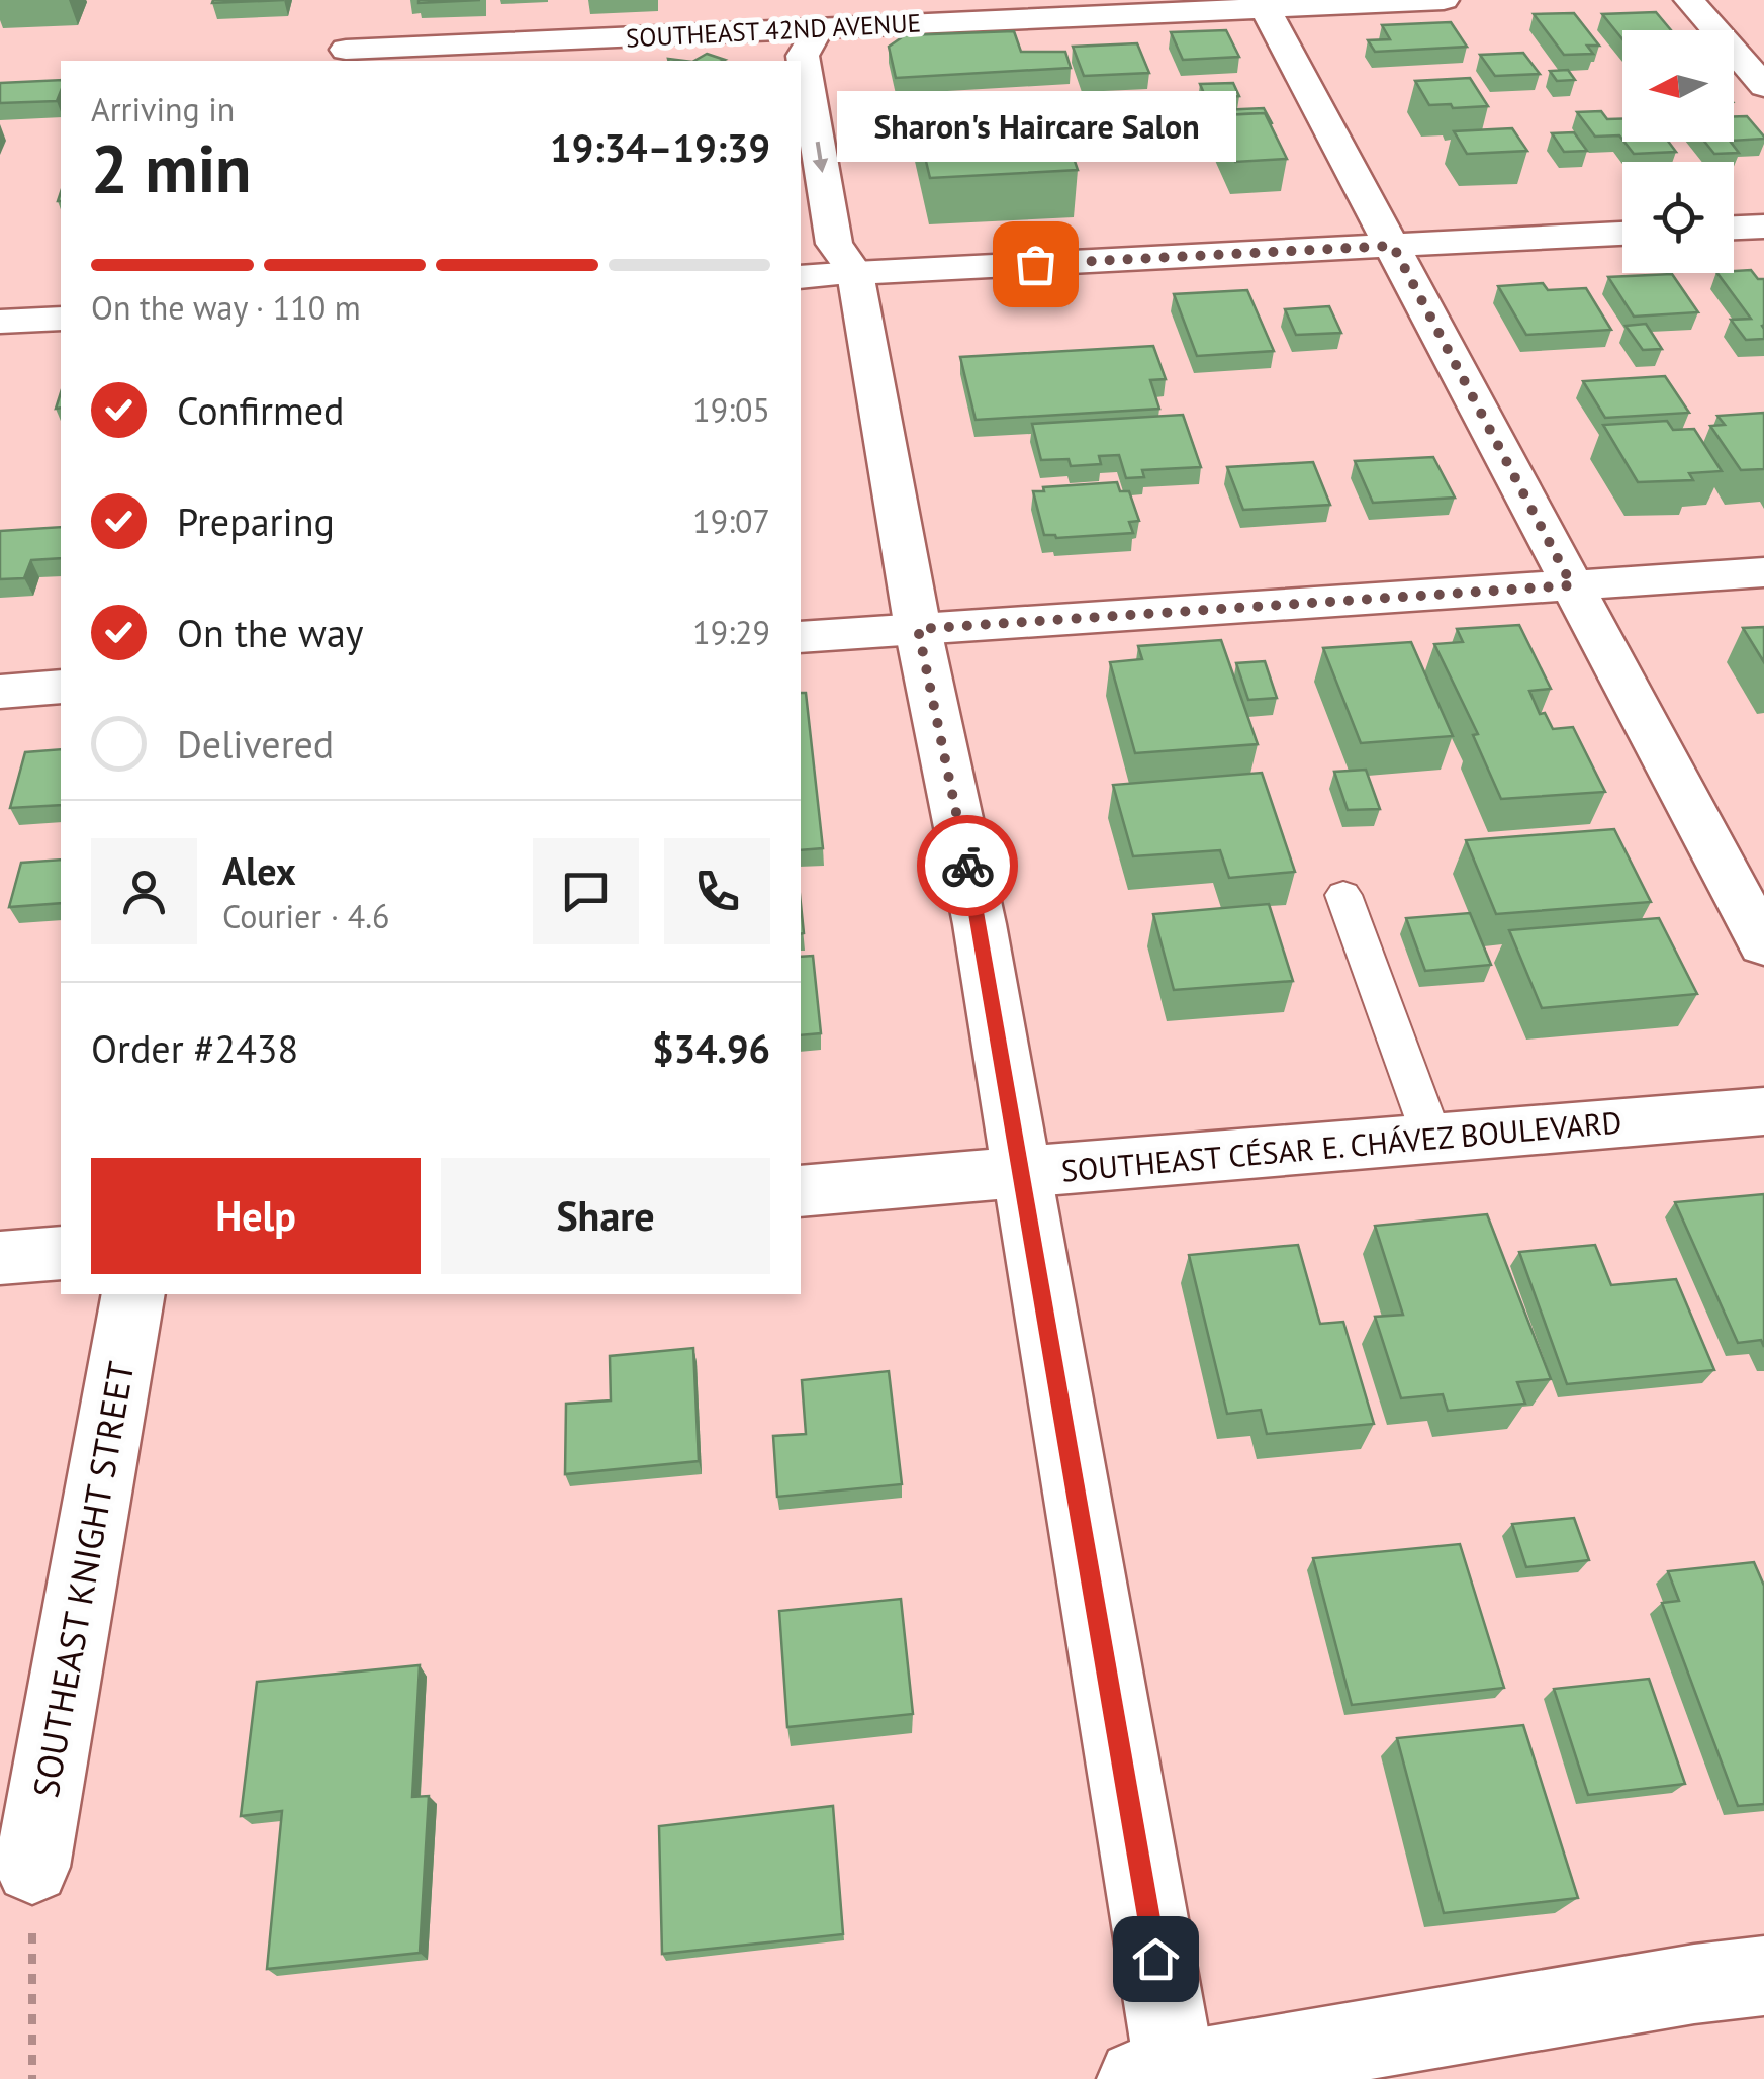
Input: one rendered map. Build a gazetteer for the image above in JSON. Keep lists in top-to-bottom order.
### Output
{
  "streets": {
    "street": ["SOUTHEAST 42ND AVENUE", "SOUTHEAST CÉSAR E. CHÁVEZ BOULEVARD", "SOUTHEAST KNIGHT STREET"]
  },
  "places": ["Sharon's Haircare Salon"],
  "north": "left",
  "page": {
    "heading": ["2 min", "Arriving in", "19:34–19:39"],
    "panel": [
      "Alex",
      "Courier · 4.6",
      "Order #2438",
      "$34.96"
    ],
    "bubble": "Sharon's Haircare Salon",
    "bar": "On the way · 110 m",
    "list": [
      ["Confirmed", "19:05"],
      ["Preparing", "19:07"],
      ["On the way", "19:29"],
      "Delivered"
    ],
    "buttons": ["Help", "Share"]
  }
}
